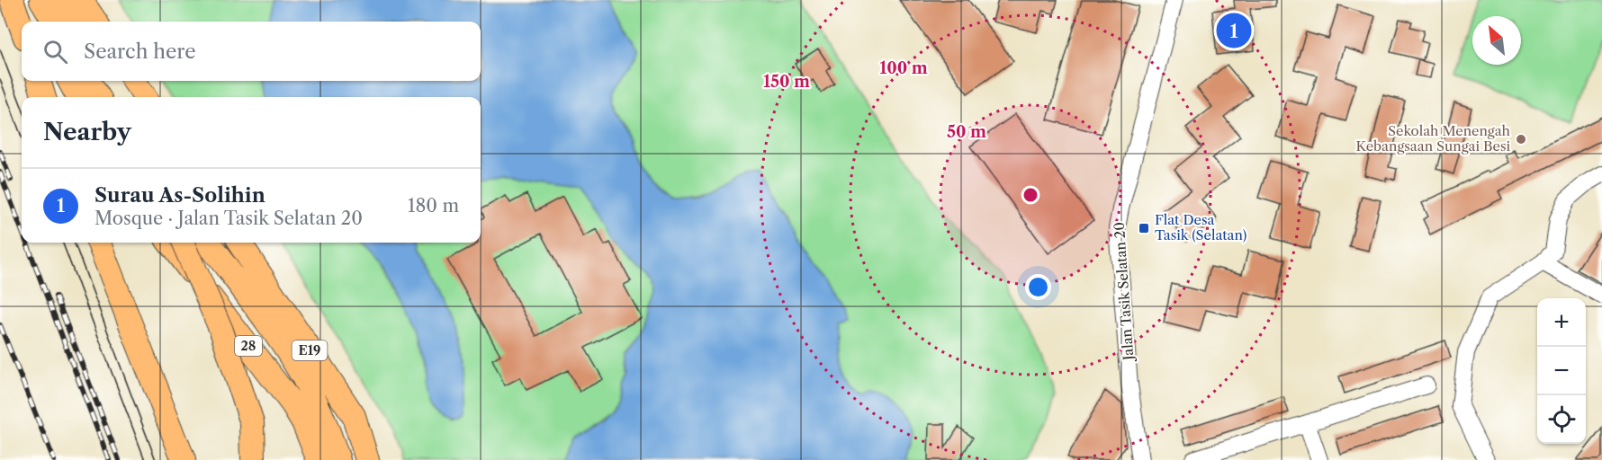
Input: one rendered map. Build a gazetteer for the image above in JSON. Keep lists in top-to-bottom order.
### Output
{
  "streets": {
    "highway": ["28", "E19"],
    "street": ["Jalan Tasik Selatan 20"]
  },
  "places": {
    "other": ["Sekolah Menengah Kebangsaan Sungai Besi"],
    "transit": ["Flat Desa Tasik (Selatan)"]
  },
  "north": "top left",
  "page": {
    "pins": "1",
    "search": "Search here",
    "heading": "Nearby",
    "list": [
      {
        "mark": "1",
        "name": "Surau As-Solihin",
        "note": "Mosque · Jalan Tasik Selatan 20",
        "value": "180 m"
      }
    ],
    "map_buttons": ["+", "−"]
  },
  "rings": ["100 m", "150 m", "50 m"]
}
